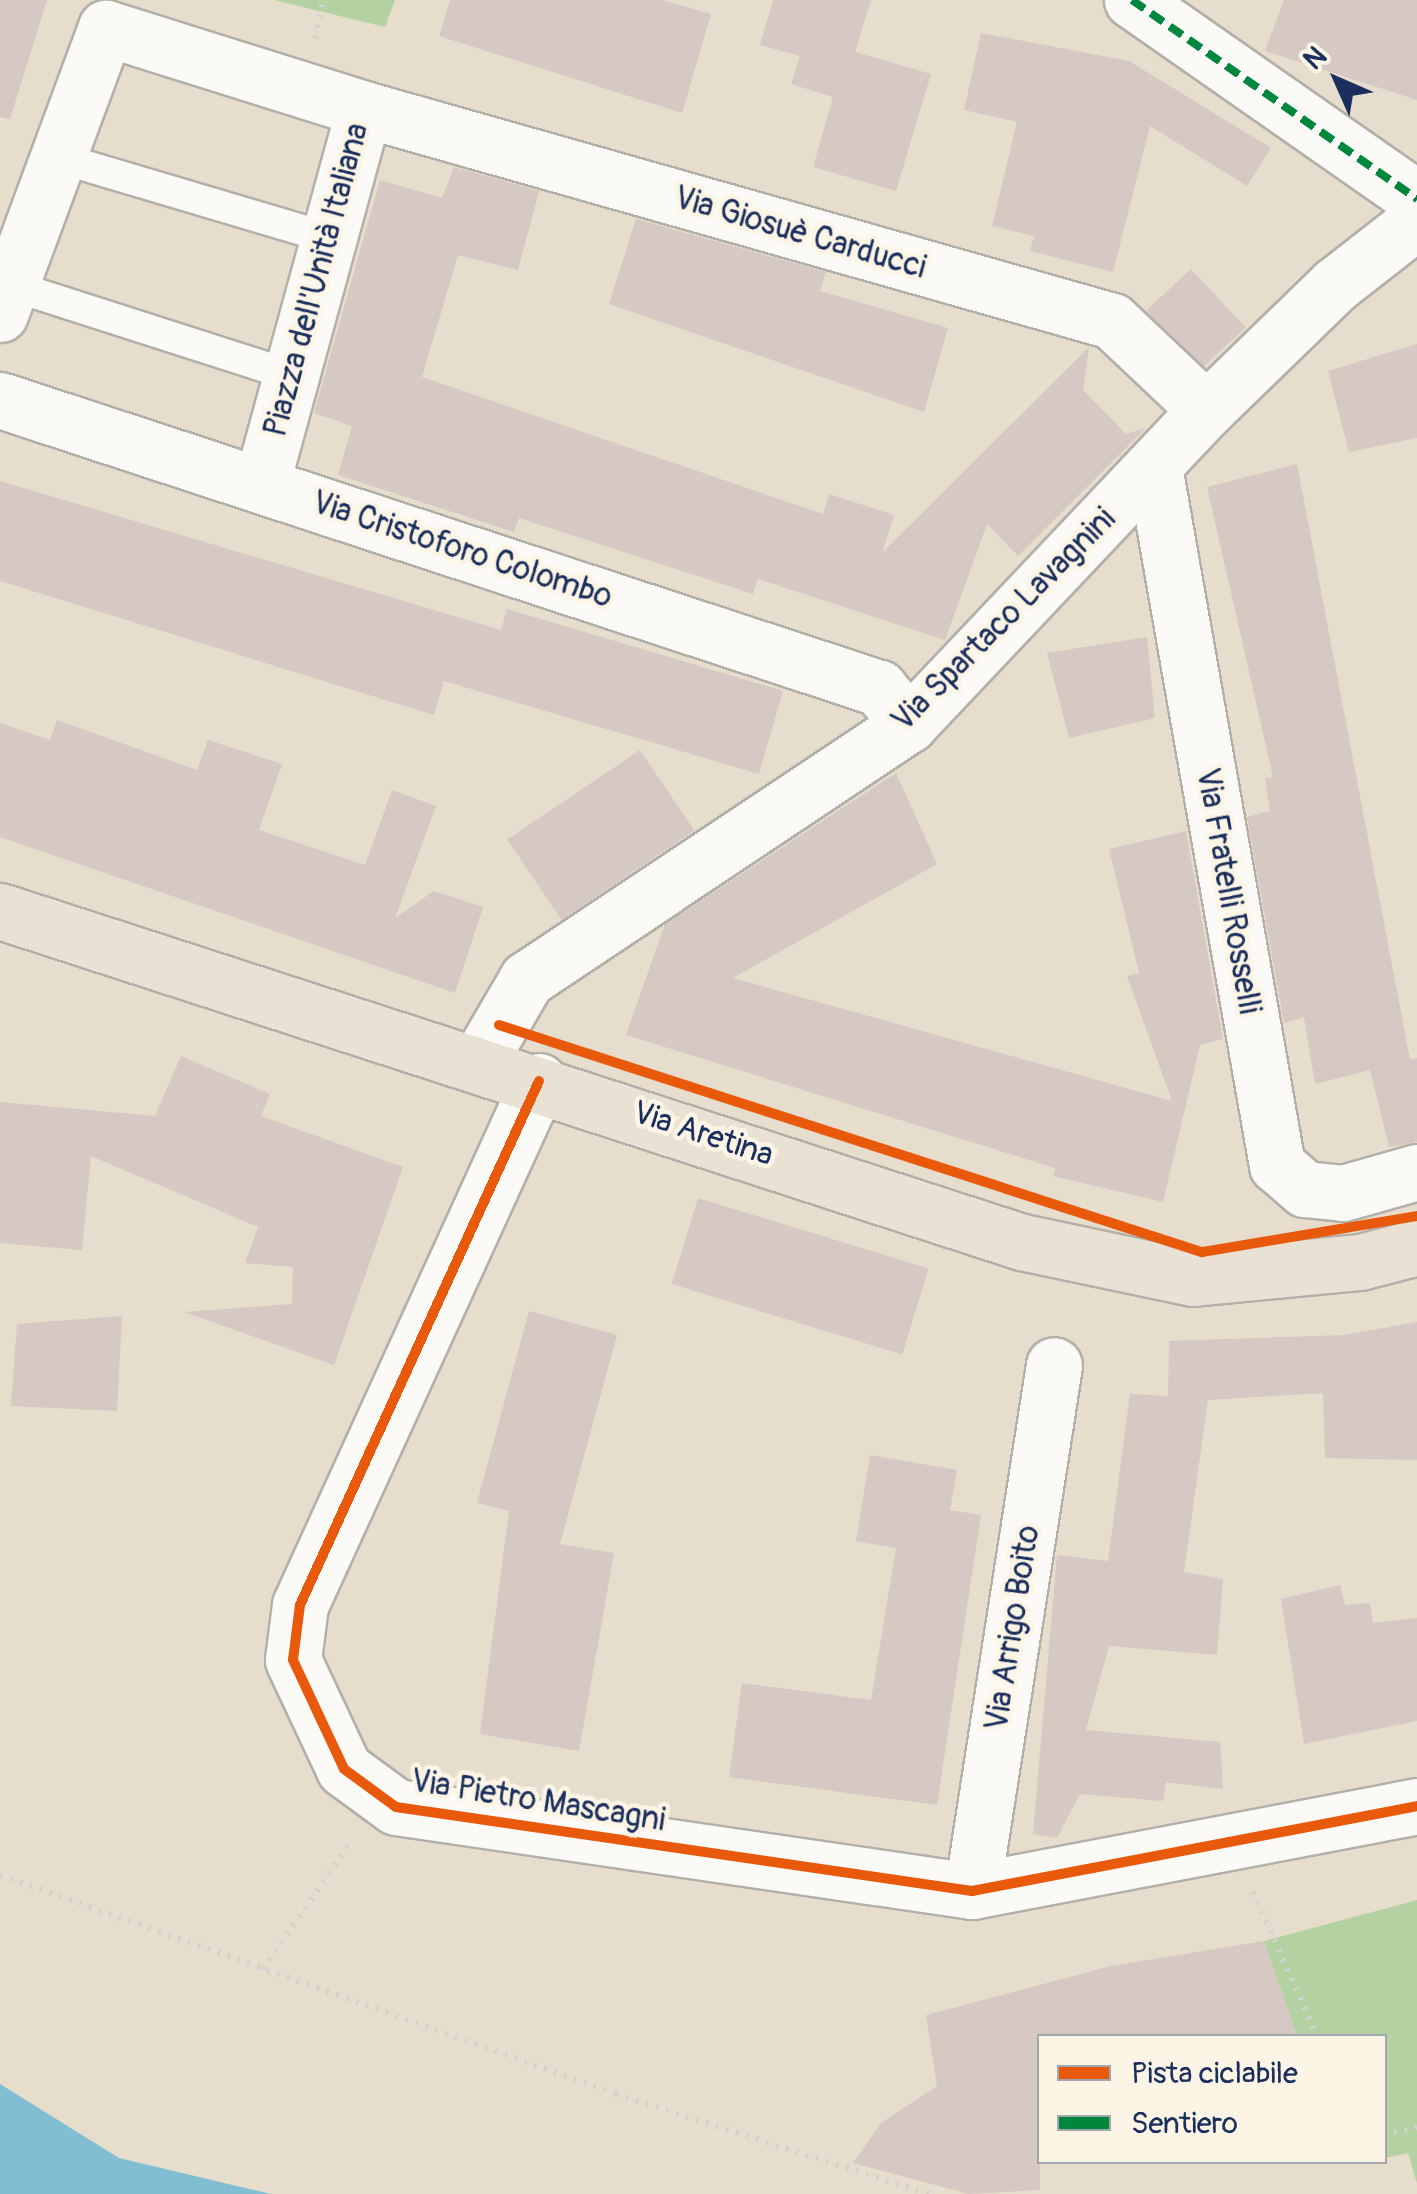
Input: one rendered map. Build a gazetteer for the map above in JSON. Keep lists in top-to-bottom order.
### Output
{
  "streets": {
    "main road": ["Via Aretina"],
    "street": [
      "Via Giosuè Carducci",
      "Piazza dell'Unità Italiana",
      "Via Cristoforo Colombo",
      "Via Spartaco Lavagnini",
      "Via Fratelli Rosselli",
      "Via Arrigo Boito",
      "Via Pietro Mascagni"
    ]
  },
  "crossings": [
    ["Via Giosuè Carducci", "Piazza dell'Unità Italiana"],
    ["Via Giosuè Carducci", "Via Spartaco Lavagnini"],
    ["Piazza dell'Unità Italiana", "Via Cristoforo Colombo"],
    ["Via Cristoforo Colombo", "Via Spartaco Lavagnini"],
    ["Via Spartaco Lavagnini", "Via Fratelli Rosselli"],
    ["Via Spartaco Lavagnini", "Via Aretina"],
    ["Via Aretina", "Via Pietro Mascagni"],
    ["Via Arrigo Boito", "Via Pietro Mascagni"]
  ],
  "legend": ["Pista ciclabile", "Sentiero"],
  "north": "top left"
}
